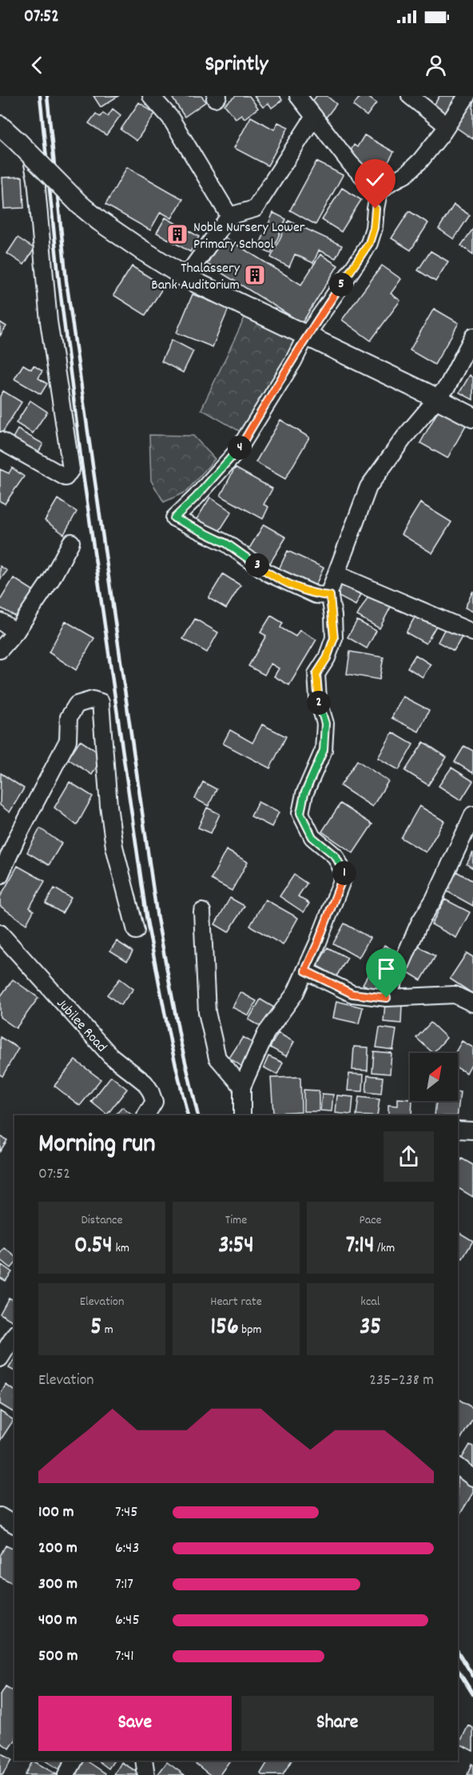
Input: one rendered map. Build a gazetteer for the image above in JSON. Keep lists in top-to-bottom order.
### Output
{
  "streets": {
    "street": ["Jubilee Road"]
  },
  "places": {
    "building": ["Noble Nursery Lower Primary School", "Thalassery Bank Auditorium"]
  },
  "north": "top right",
  "page": {
    "status": "07:52",
    "header": "Sprintly",
    "pins": [
      "5",
      "4",
      "3",
      "2",
      "1"
    ],
    "heading": ["Morning run", "07:52"],
    "stats": [
      ["Distance", "0.54 km"],
      ["Time", "3:54"],
      ["Pace", "7:14 /km"],
      ["Elevation", "5 m"],
      ["Heart rate", "156 bpm"],
      ["kcal", "35"]
    ],
    "chart": ["Elevation", "235–238 m"],
    "list": [
      {
        "name": "100 m",
        "note": "7:45"
      },
      {
        "name": "200 m",
        "note": "6:43"
      },
      {
        "name": "300 m",
        "note": "7:17"
      },
      {
        "name": "400 m",
        "note": "6:45"
      },
      {
        "name": "500 m",
        "note": "7:41"
      }
    ],
    "buttons": ["Save", "Share"]
  }
}
